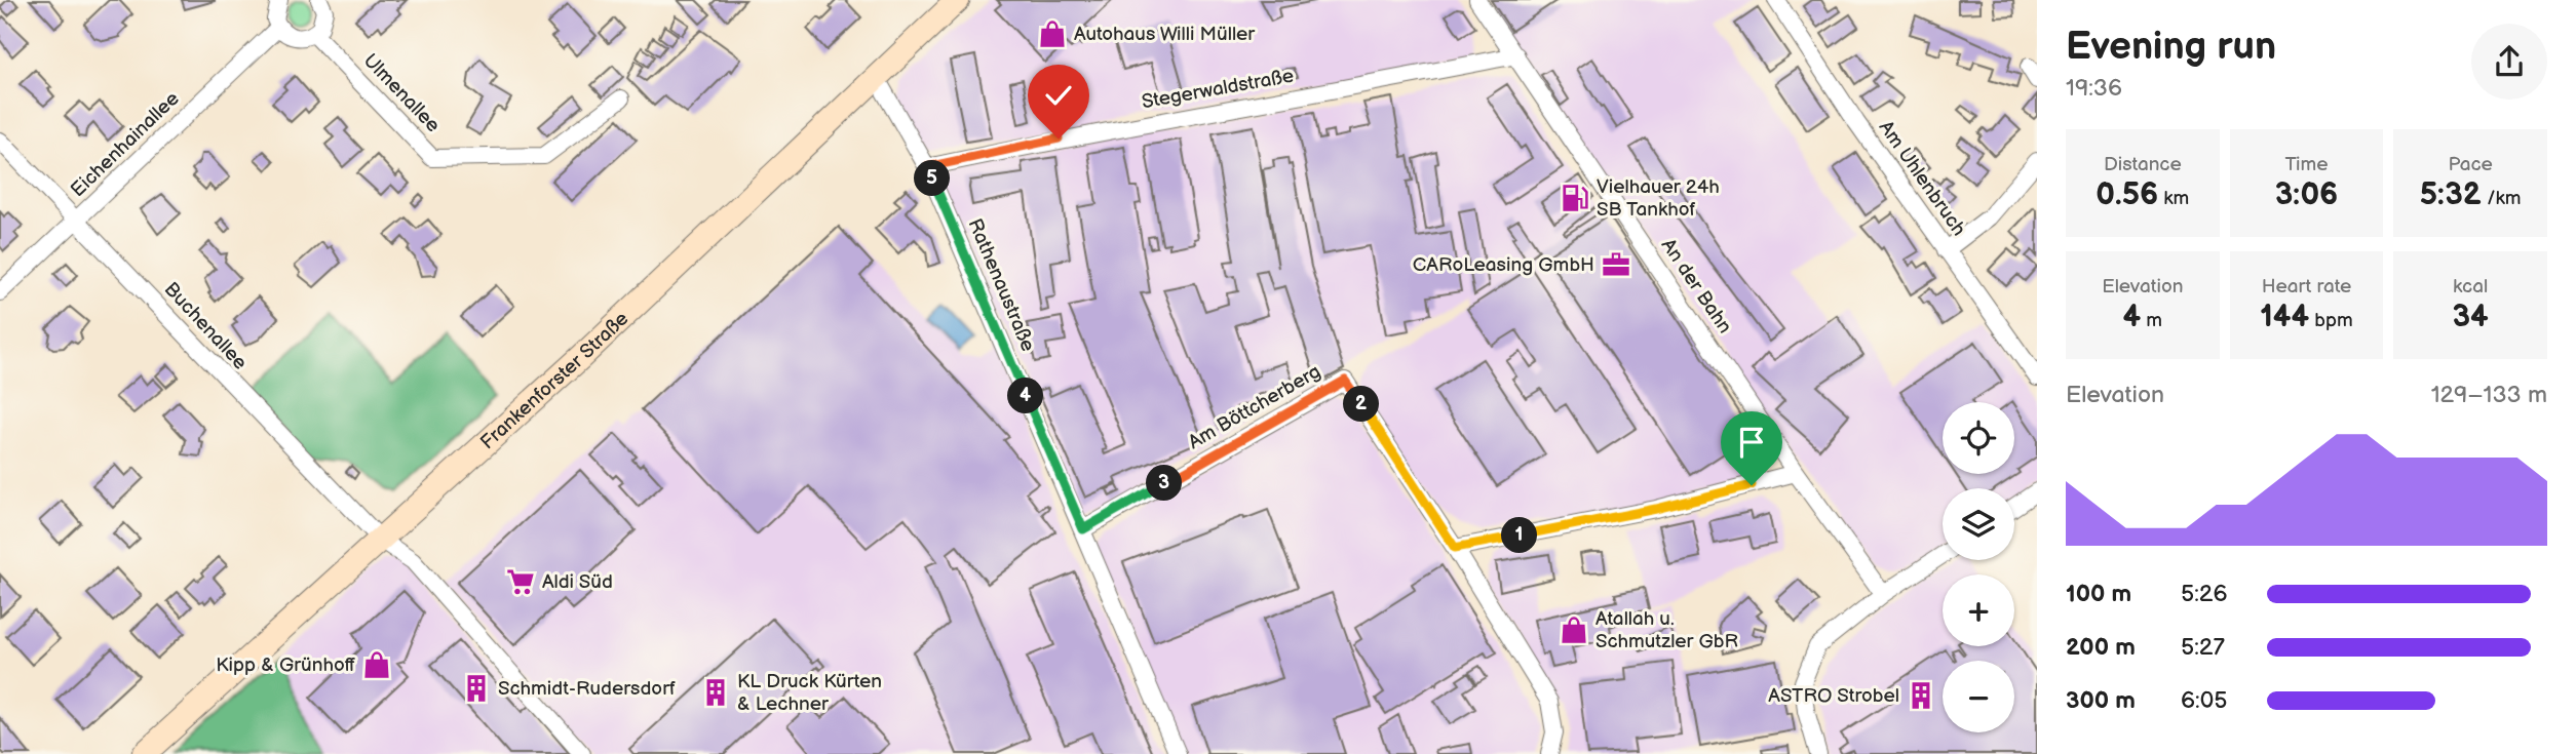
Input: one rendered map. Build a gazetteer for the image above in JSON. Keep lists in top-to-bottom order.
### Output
{
  "streets": {
    "main road": ["Frankenforster Straße"],
    "street": [
      "Stegerwaldstraße",
      "Ulmenallee",
      "Eichenhainallee",
      "Am Uhlenbruch",
      "Rathenaustraße",
      "An der Bahn",
      "Buchenallee",
      "Am Böttcherberg"
    ]
  },
  "crossings": [
    ["Stegerwaldstraße", "Rathenaustraße"],
    ["Stegerwaldstraße", "An der Bahn"],
    ["Eichenhainallee", "Buchenallee"],
    ["Rathenaustraße", "Frankenforster Straße"],
    ["Rathenaustraße", "Am Böttcherberg"],
    ["Buchenallee", "Frankenforster Straße"]
  ],
  "places": {
    "shop": ["Autohaus Willi Müller", "Atallah u. Schmutzler GbR", "Kipp & Grünhoff"],
    "fuel station": ["Vielhauer 24h SB Tankhof"],
    "office": ["CARoLeasing GmbH"],
    "supermarket": ["Aldi Süd"],
    "building": ["Schmidt-Rudersdorf", "KL Druck Kürten & Lechner", "ASTRO Strobel"]
  },
  "page": {
    "heading": ["Evening run", "19:36"],
    "stats": [
      ["Distance", "0.56 km"],
      ["Time", "3:06"],
      ["Pace", "5:32 /km"],
      ["Elevation", "4 m"],
      ["Heart rate", "144 bpm"],
      ["kcal", "34"]
    ],
    "pins": [
      "5",
      "4",
      "2",
      "3",
      "1"
    ],
    "chart": ["Elevation", "129–133 m"],
    "map_buttons": ["+", "−"],
    "list": [
      {
        "name": "100 m",
        "note": "5:26"
      },
      {
        "name": "200 m",
        "note": "5:27"
      },
      {
        "name": "300 m",
        "note": "6:05"
      }
    ]
  }
}
